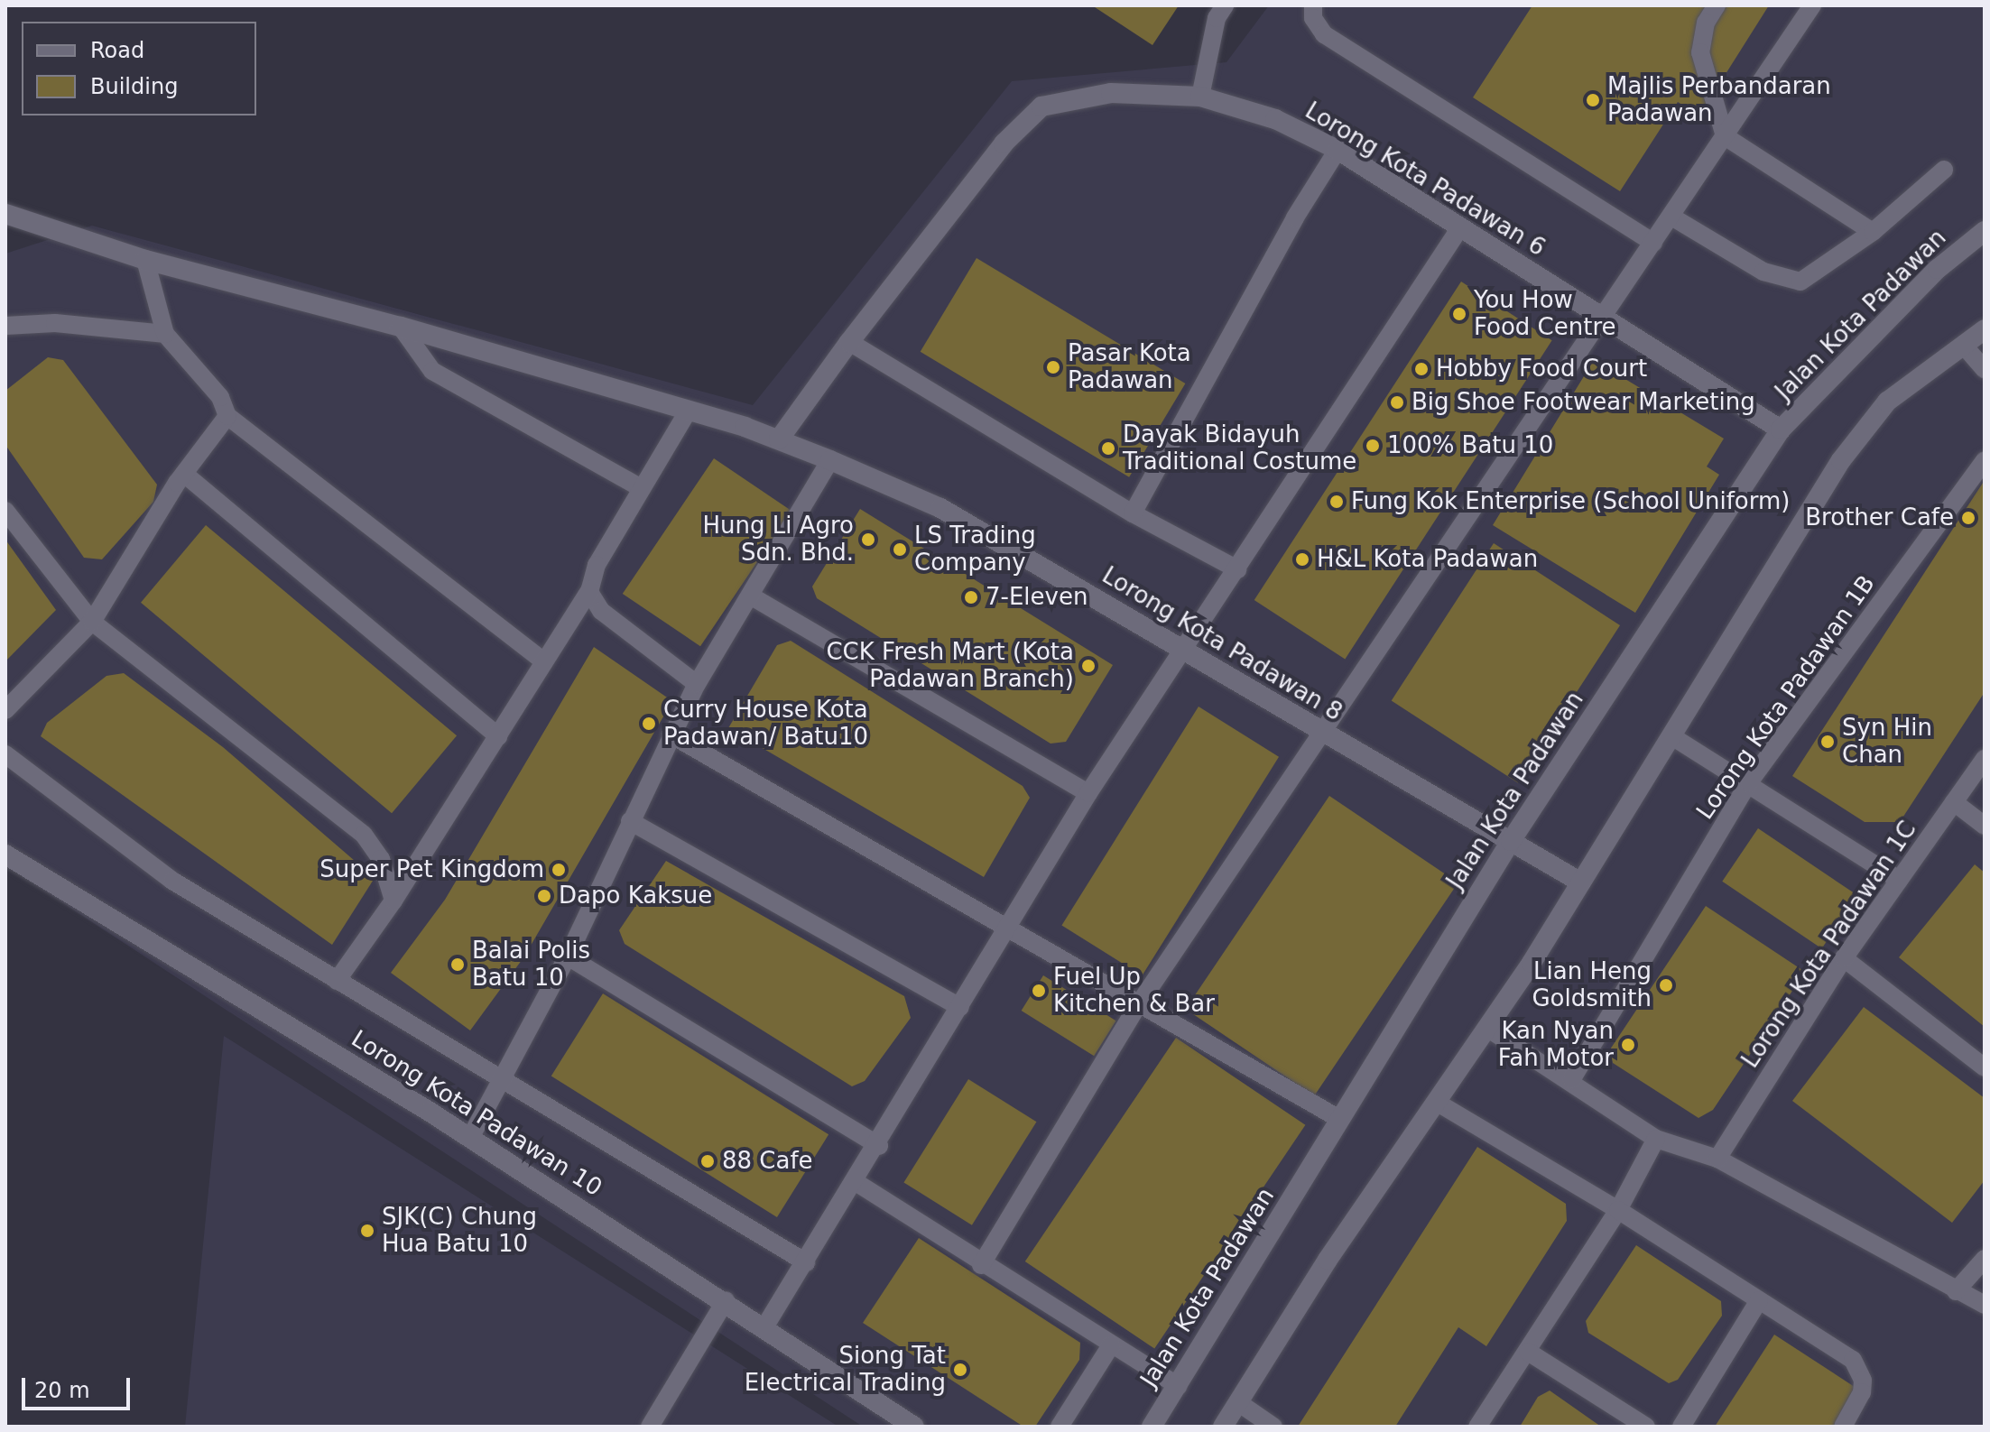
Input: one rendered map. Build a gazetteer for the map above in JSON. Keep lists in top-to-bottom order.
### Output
{
  "streets": {
    "street": [
      "Lorong Kota Padawan 6",
      "Jalan Kota Padawan",
      "Lorong Kota Padawan 8",
      "Lorong Kota Padawan 10"
    ],
    "lane": ["Lorong Kota Padawan 1B", "Lorong Kota Padawan 1C"]
  },
  "crossings": [
    ["Lorong Kota Padawan 6", "Jalan Kota Padawan"],
    ["Lorong Kota Padawan 6", "Lorong Kota Padawan 8"],
    ["Jalan Kota Padawan", "Lorong Kota Padawan 8"]
  ],
  "places": [
    "Majlis Perbandaran Padawan",
    "You How Food Centre",
    "Pasar Kota Padawan",
    "Hobby Food Court",
    "Big Shoe Footwear Marketing",
    "100% Batu 10",
    "Dayak Bidayuh Traditional Costume",
    "Fung Kok Enterprise (School Uniform)",
    "Brother Cafe",
    "Hung Li Agro Sdn. Bhd.",
    "LS Trading Company",
    "H&L Kota Padawan",
    "7-Eleven",
    "CCK Fresh Mart (Kota Padawan Branch)",
    "Curry House Kota Padawan/ Batu10",
    "Syn Hin Chan",
    "Super Pet Kingdom",
    "Dapo Kaksue",
    "Balai Polis Batu 10",
    "Lian Heng Goldsmith",
    "Fuel Up Kitchen & Bar",
    "Kan Nyan Fah Motor",
    "88 Cafe",
    "SJK(C) Chung Hua Batu 10",
    "Siong Tat Electrical Trading"
  ],
  "legend": ["Road", "Building"],
  "scale_bar": "20 m"
}
